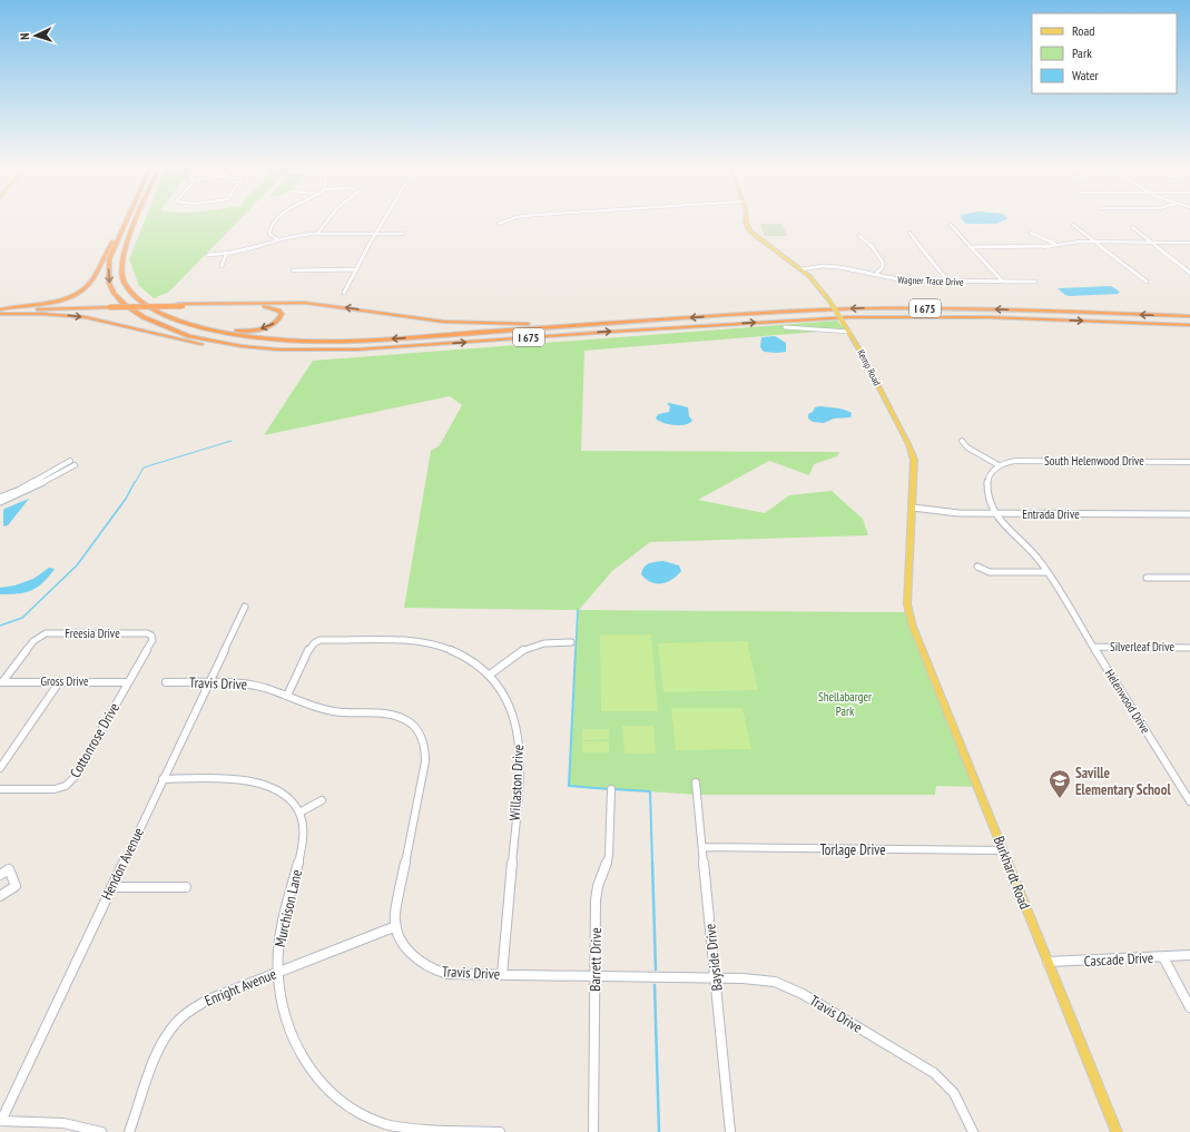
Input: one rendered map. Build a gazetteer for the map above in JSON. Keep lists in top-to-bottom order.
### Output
{
  "streets": {
    "highway": ["I 675"],
    "main road": ["Kemp Road", "Burkhardt Road"],
    "street": [
      "Wagner Trace Drive",
      "South Helenwood Drive",
      "Entrada Drive",
      "Freesia Drive",
      "Silverleaf Drive",
      "Gross Drive",
      "Travis Drive",
      "Helenwood Drive",
      "Cottonrose Drive",
      "Willaston Drive",
      "Torlage Drive",
      "Hendon Avenue",
      "Murchison Lane",
      "Bayside Drive",
      "Barrett Drive",
      "Cascade Drive",
      "Enright Avenue"
    ]
  },
  "crossings": [
    ["Wagner Trace Drive", "Kemp Road"],
    ["Kemp Road", "Entrada Drive"],
    ["Kemp Road", "Burkhardt Road"],
    ["Entrada Drive", "Helenwood Drive"],
    ["Freesia Drive", "Gross Drive"],
    ["Freesia Drive", "Cottonrose Drive"],
    ["Silverleaf Drive", "Helenwood Drive"],
    ["Gross Drive", "Cottonrose Drive"],
    ["Travis Drive", "Willaston Drive"],
    ["Travis Drive", "Hendon Avenue"],
    ["Travis Drive", "Bayside Drive"],
    ["Travis Drive", "Barrett Drive"],
    ["Travis Drive", "Enright Avenue"],
    ["Torlage Drive", "Burkhardt Road"],
    ["Torlage Drive", "Bayside Drive"],
    ["Burkhardt Road", "Cascade Drive"],
    ["Murchison Lane", "Enright Avenue"]
  ],
  "parks": ["Shellabarger Park"],
  "places": {
    "school or university": ["Saville Elementary School"]
  },
  "legend": ["Road", "Park", "Water"],
  "north": "left"
}
